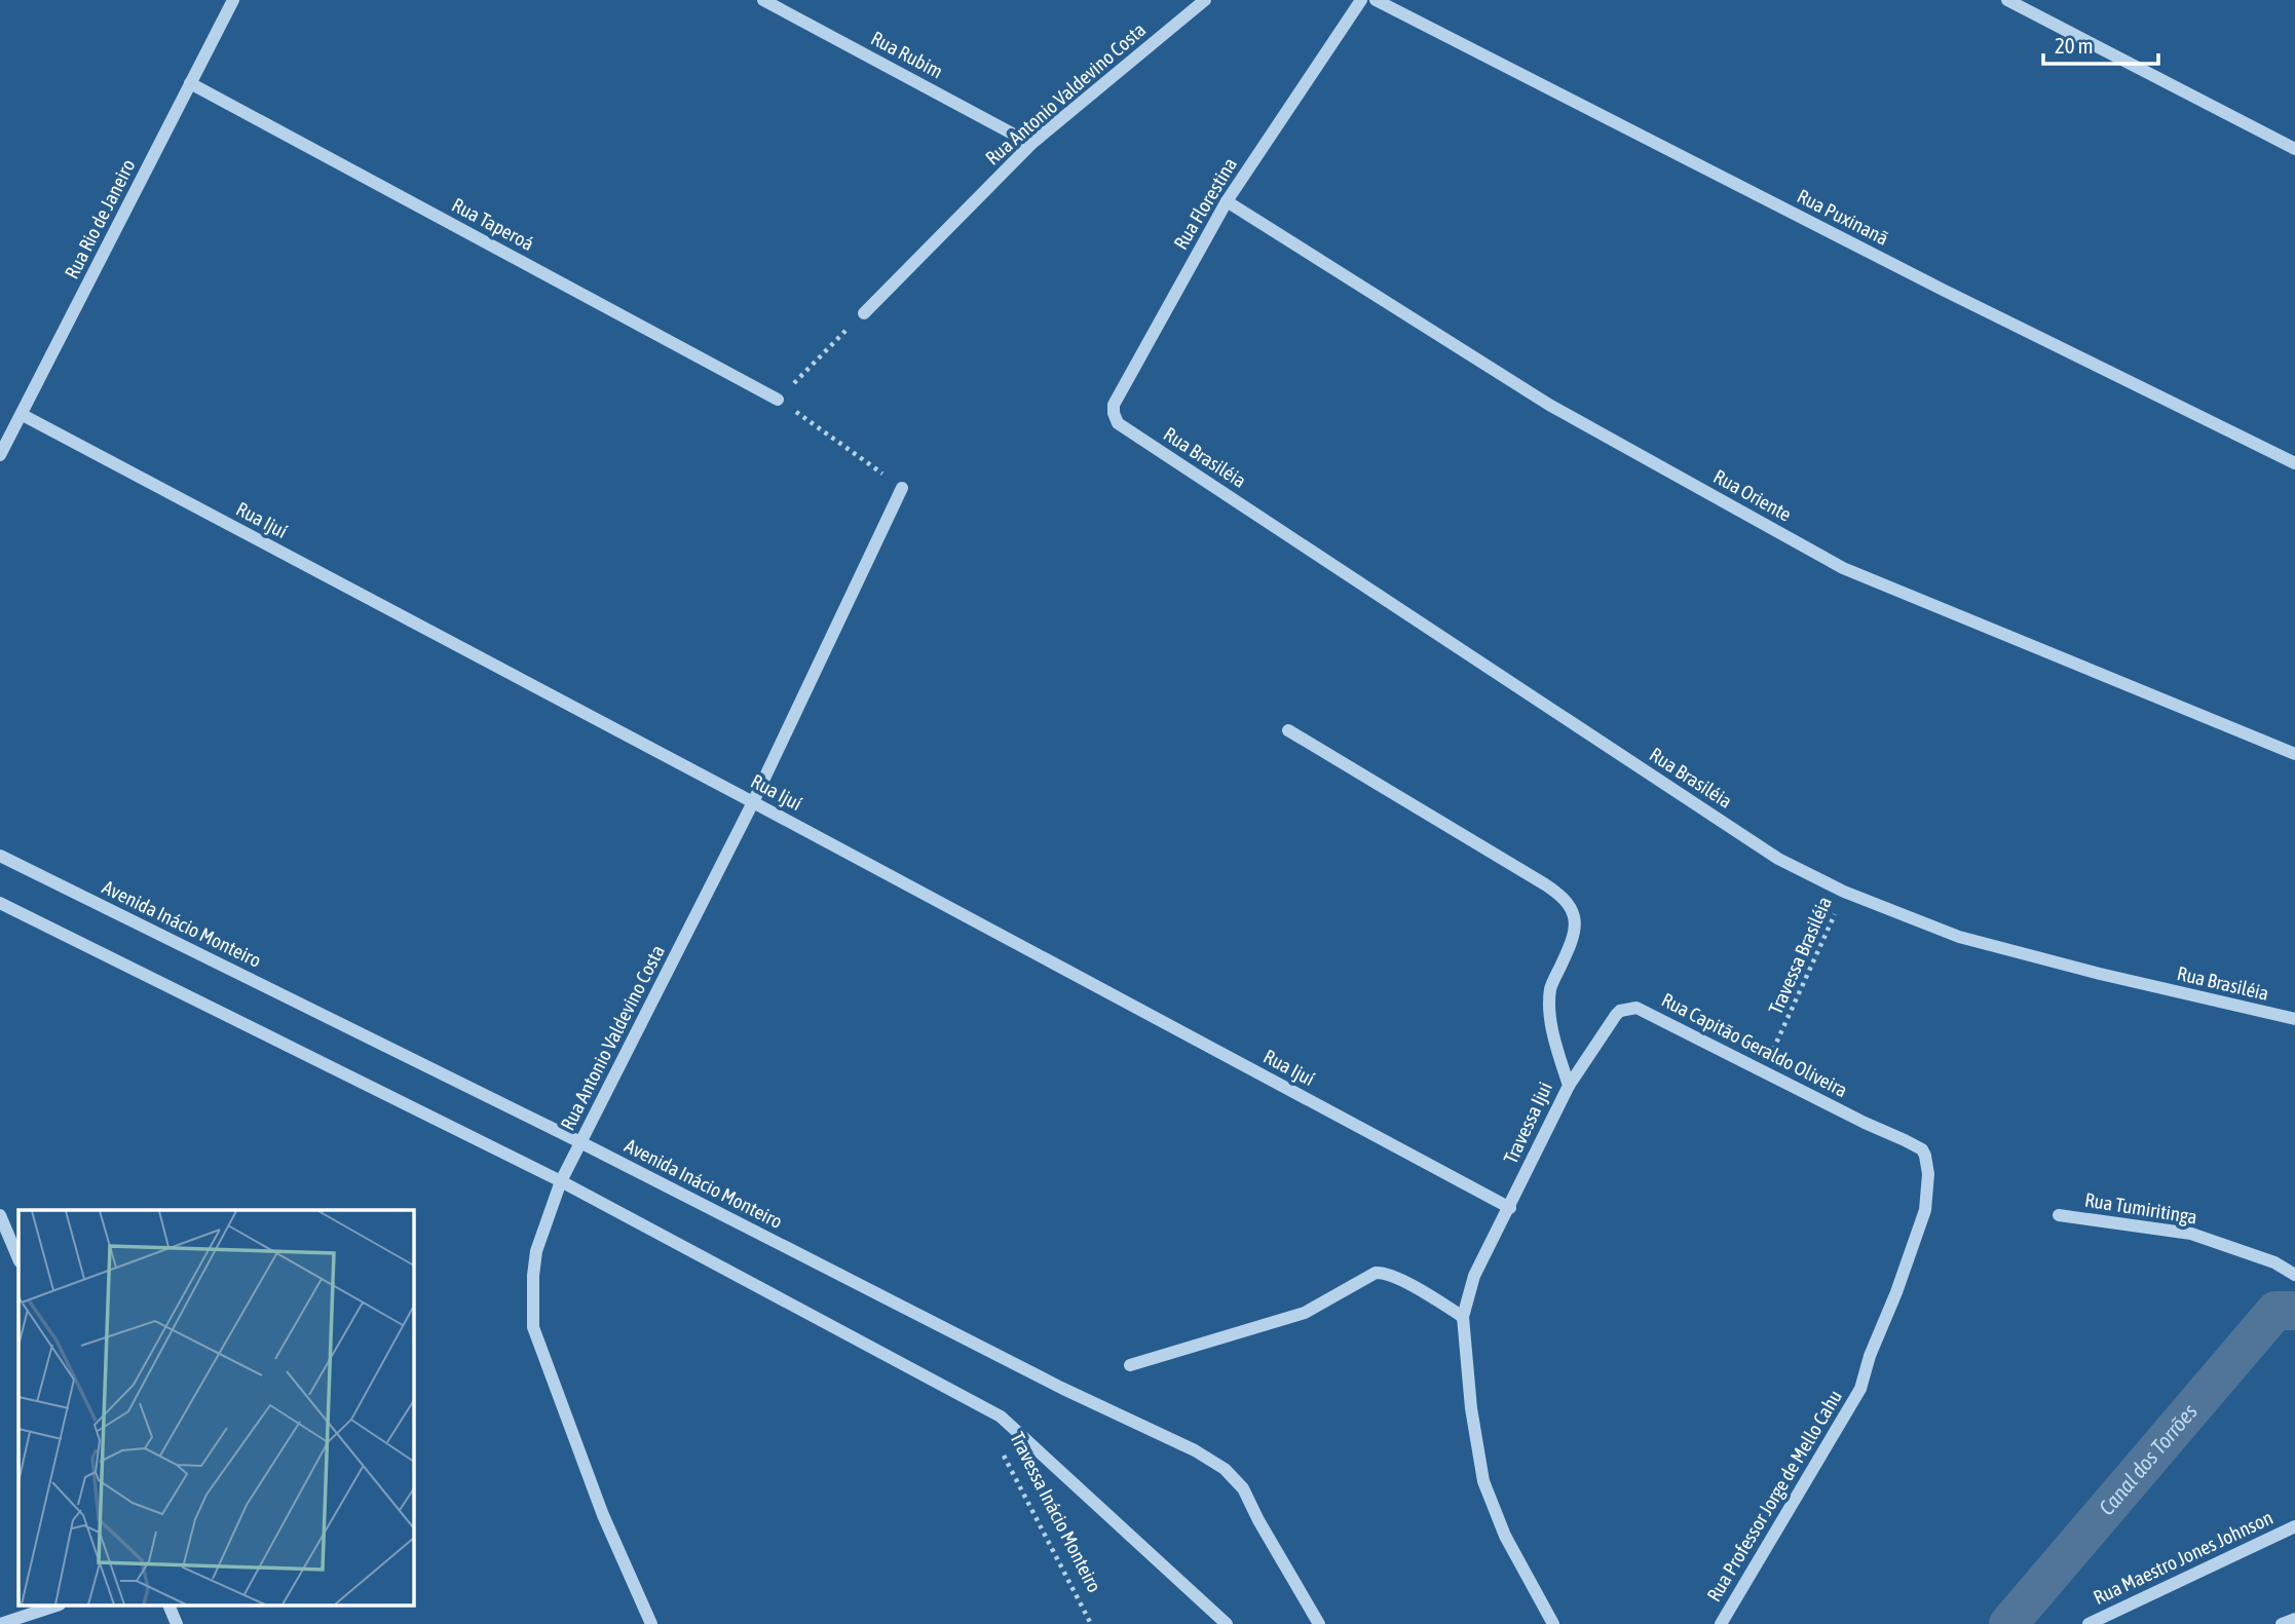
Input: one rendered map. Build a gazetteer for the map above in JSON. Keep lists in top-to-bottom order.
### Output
{
  "streets": {
    "street": [
      "Rua Rubim",
      "Rua Antonio Valdevino Costa",
      "Rua Florestina",
      "Rua Puxinanã",
      "Rua Rio de Janeiro",
      "Rua Taperoá",
      "Rua Brasiléia",
      "Rua Oriente",
      "Rua Ijuí",
      "Avenida Inácio Monteiro",
      "Rua Capitão Geraldo Oliveira",
      "Travessa Ijui",
      "Rua Tumiritinga",
      "Rua Professor Jorge de Mello Cahu",
      "Rua Maestro Jones Johnson"
    ],
    "path": ["Travessa Brasiléia", "Travessa Inácio Monteiro"]
  },
  "crossings": [
    ["Rua Rubim", "Rua Antonio Valdevino Costa"],
    ["Rua Antonio Valdevino Costa", "Rua Ijuí"],
    ["Rua Antonio Valdevino Costa", "Avenida Inácio Monteiro"],
    ["Rua Florestina", "Rua Brasiléia"],
    ["Rua Florestina", "Rua Oriente"],
    ["Rua Rio de Janeiro", "Rua Taperoá"],
    ["Rua Rio de Janeiro", "Rua Ijuí"],
    ["Rua Brasiléia", "Travessa Brasiléia"],
    ["Rua Ijuí", "Travessa Ijui"],
    ["Travessa Brasiléia", "Rua Capitão Geraldo Oliveira"],
    ["Rua Capitão Geraldo Oliveira", "Travessa Ijui"],
    ["Rua Capitão Geraldo Oliveira", "Rua Professor Jorge de Mello Cahu"]
  ],
  "water": ["Canal dos Torrões"],
  "scale_bar": "20 m"
}
